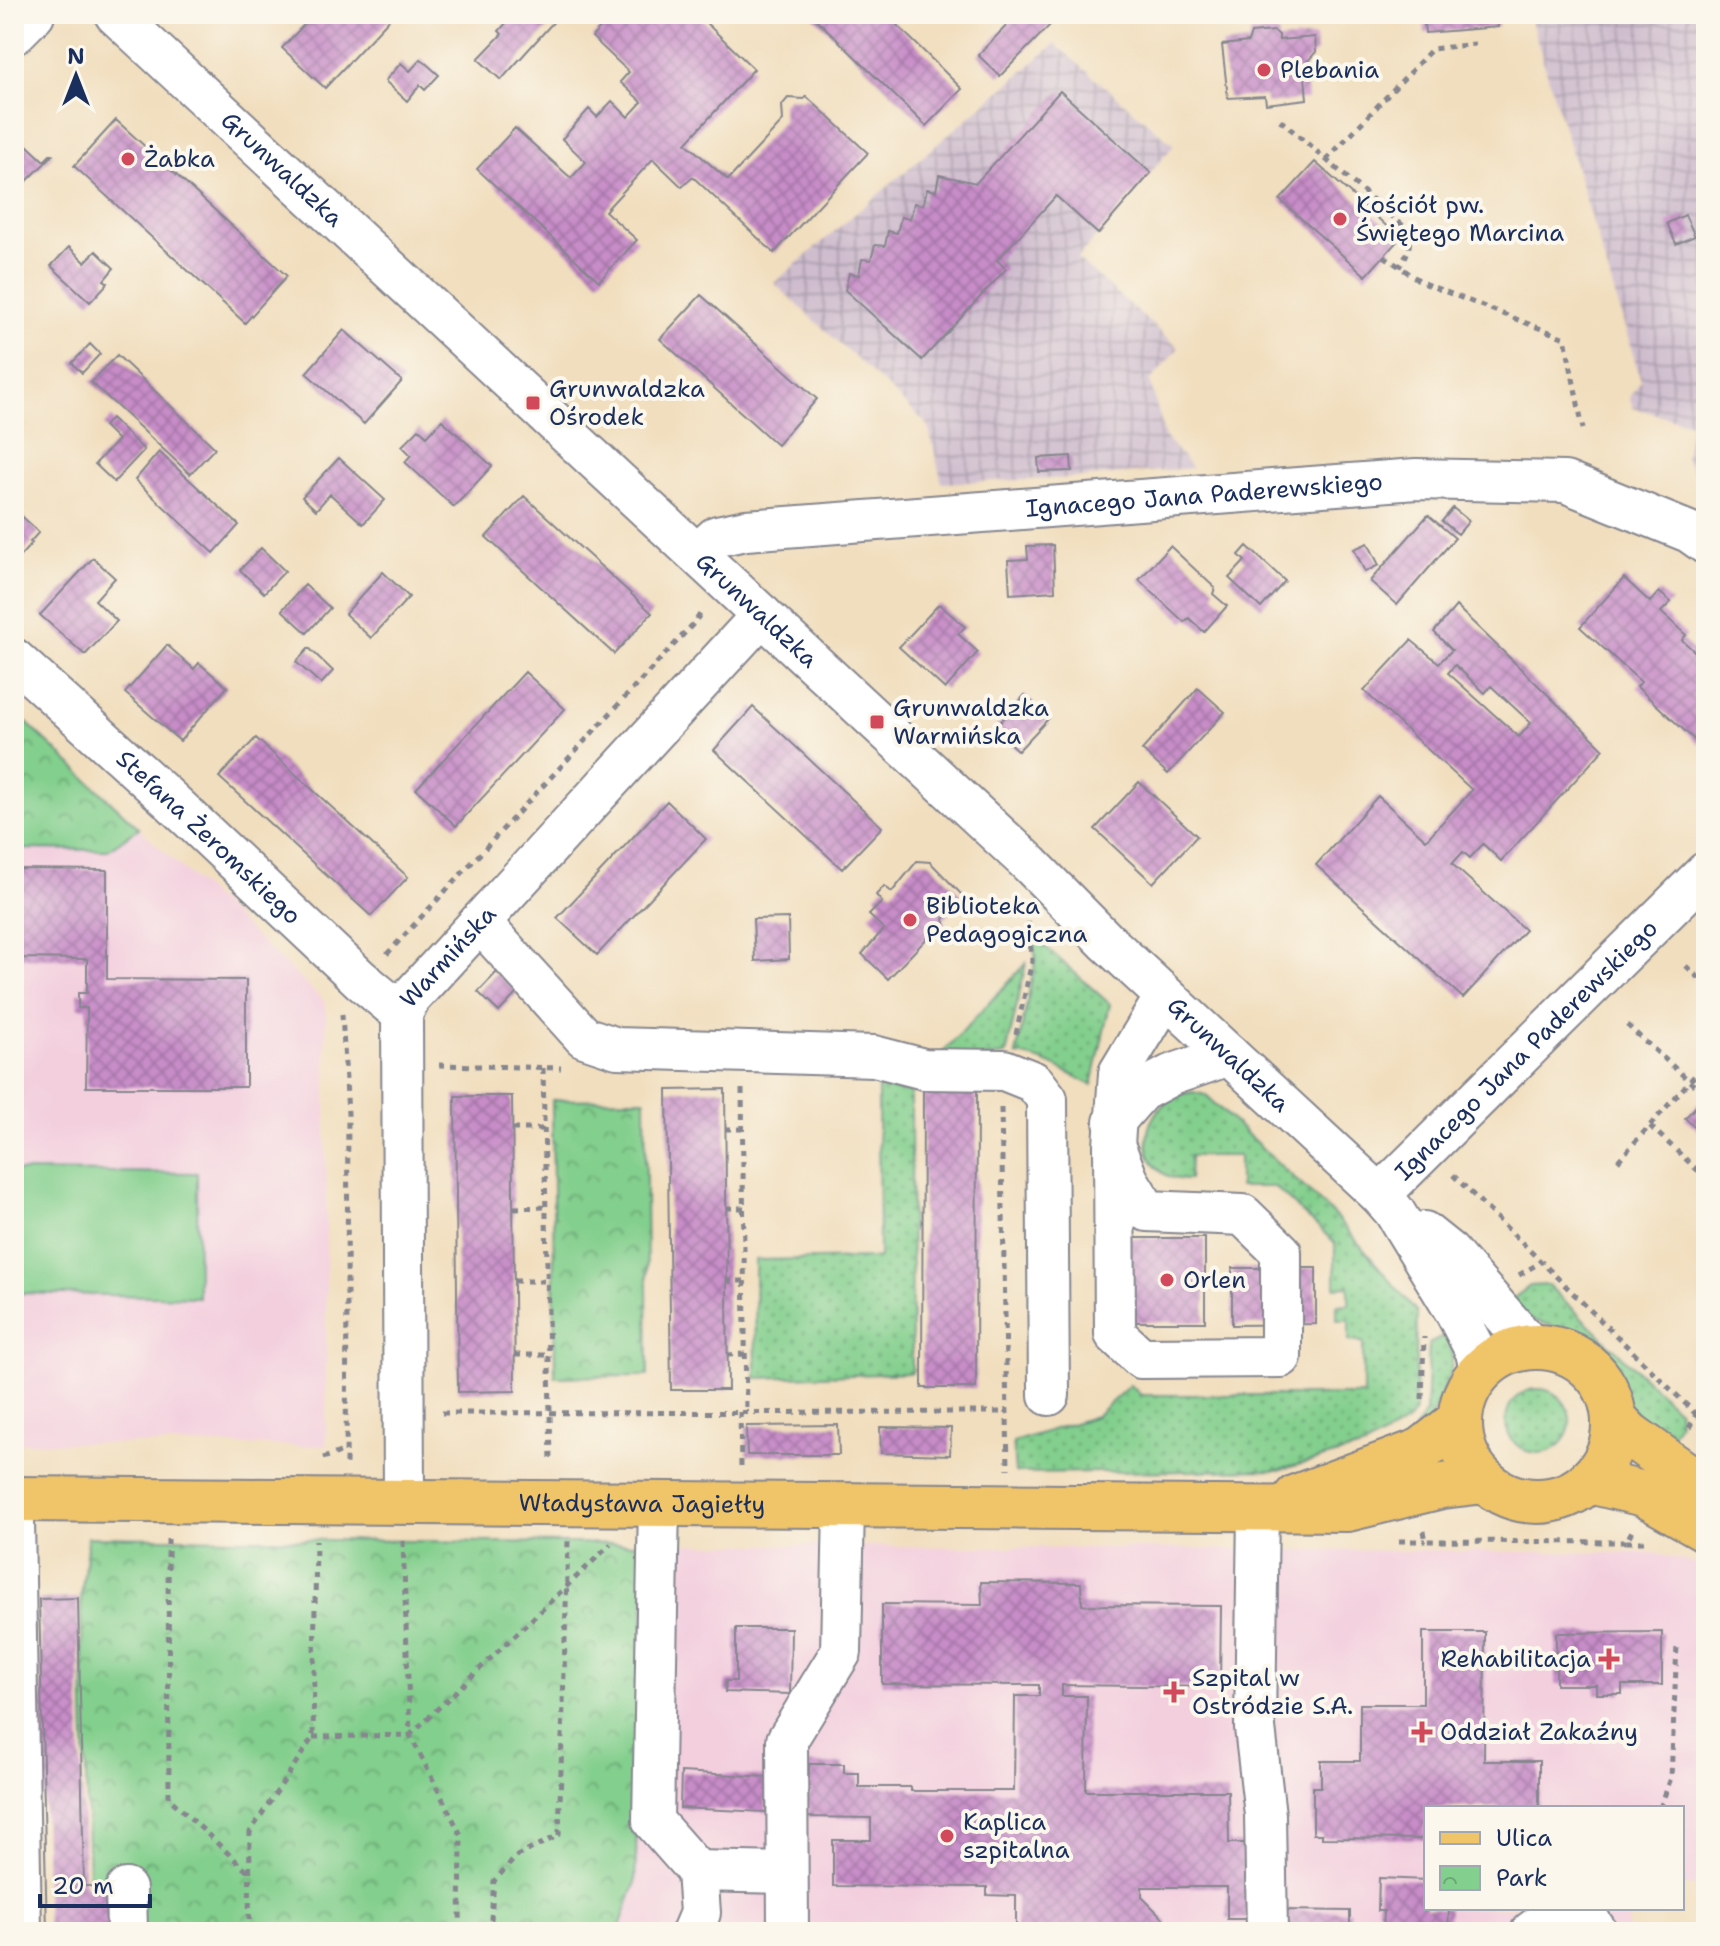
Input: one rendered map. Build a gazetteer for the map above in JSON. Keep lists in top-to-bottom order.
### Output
{
  "streets": {
    "main road": ["Władysława Jagiełły"],
    "street": [
      "Grunwaldzka",
      "Ignacego Jana Paderewskiego",
      "Stefana Żeromskiego",
      "Warmińska"
    ]
  },
  "crossings": [
    ["Grunwaldzka", "Ignacego Jana Paderewskiego"],
    ["Grunwaldzka", "Warmińska"],
    ["Grunwaldzka", "Władysława Jagiełły"],
    ["Stefana Żeromskiego", "Warmińska"],
    ["Warmińska", "Władysława Jagiełły"]
  ],
  "places": {
    "other": [
      "Plebania",
      "Żabka",
      "Kościół pw. Świętego Marcina",
      "Biblioteka Pedagogiczna",
      "Orlen",
      "Kaplica szpitalna"
    ],
    "transit": ["Grunwaldzka Ośrodek", "Grunwaldzka Warmińska"],
    "health": ["Rehabilitacja", "Szpital w Ostródzie S.A.", "Oddział Zakaźny"]
  },
  "legend": ["Ulica", "Park"],
  "scale_bar": "20 m",
  "north": "top"
}
